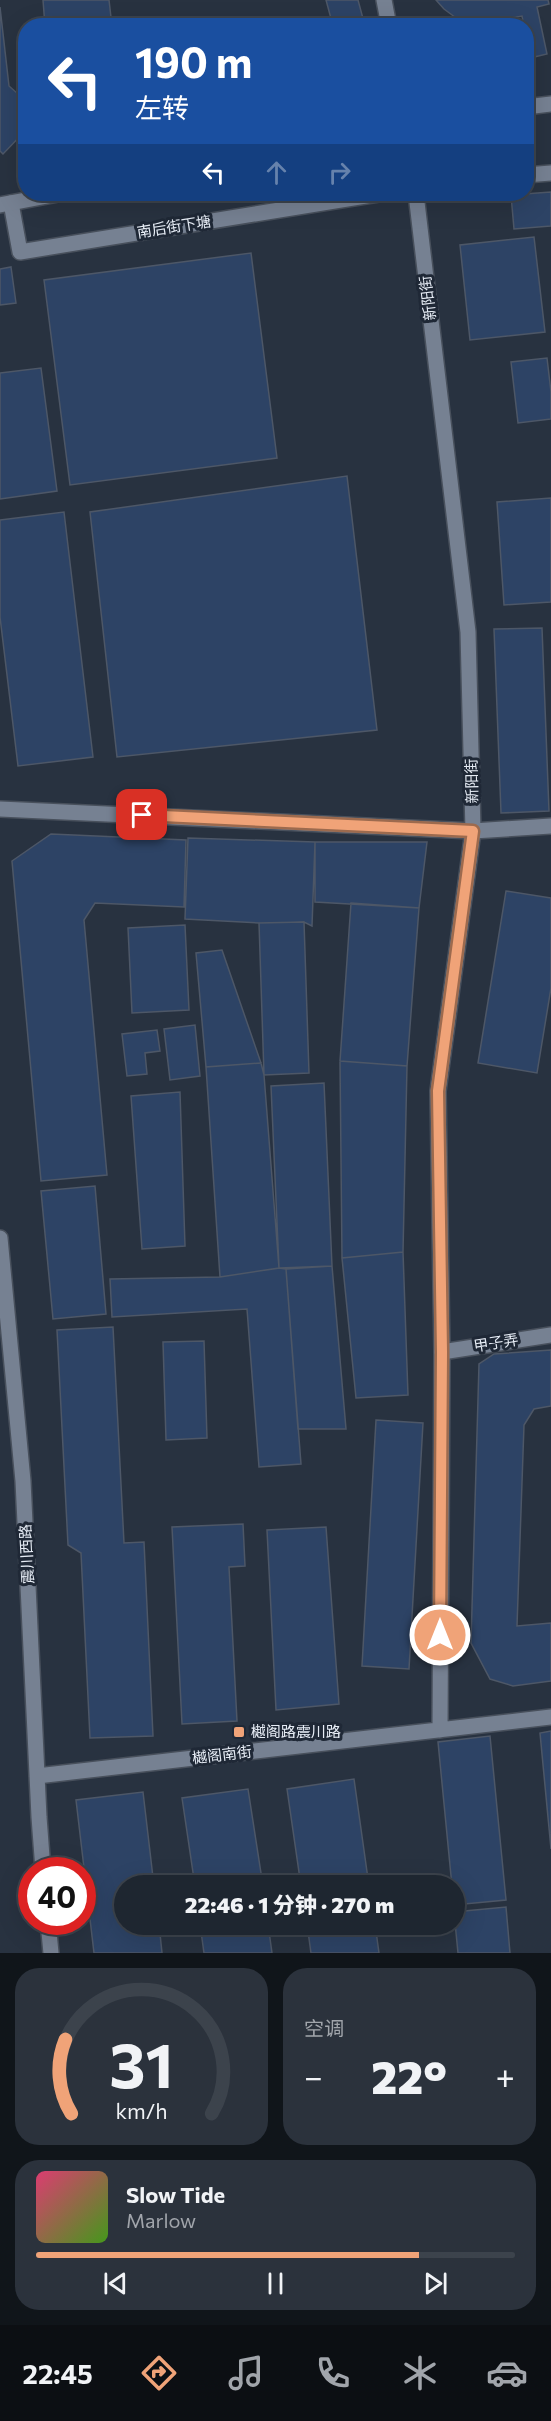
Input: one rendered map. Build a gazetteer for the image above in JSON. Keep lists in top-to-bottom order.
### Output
{
  "streets": {
    "street": [
      "南后街下塘",
      "新阳街",
      "甲子弄",
      "震川西路",
      "樾阁南街"
    ]
  },
  "crossings": [
    ["新阳街", "甲子弄"],
    ["新阳街", "樾阁南街"],
    ["震川西路", "樾阁南街"]
  ],
  "places": {
    "transit": ["樾阁路震川路"]
  },
  "page": {
    "turn": ["190 m", "左转"],
    "limit": "40",
    "trip": "22:46 · 1 分钟 · 270 m",
    "tile": "空调",
    "heat": ["−", "22°", "+"],
    "song": ["Slow Tide", "Marlow"],
    "tabs": "22:45",
    "gauge": ["31", "km/h"]
  }
}
